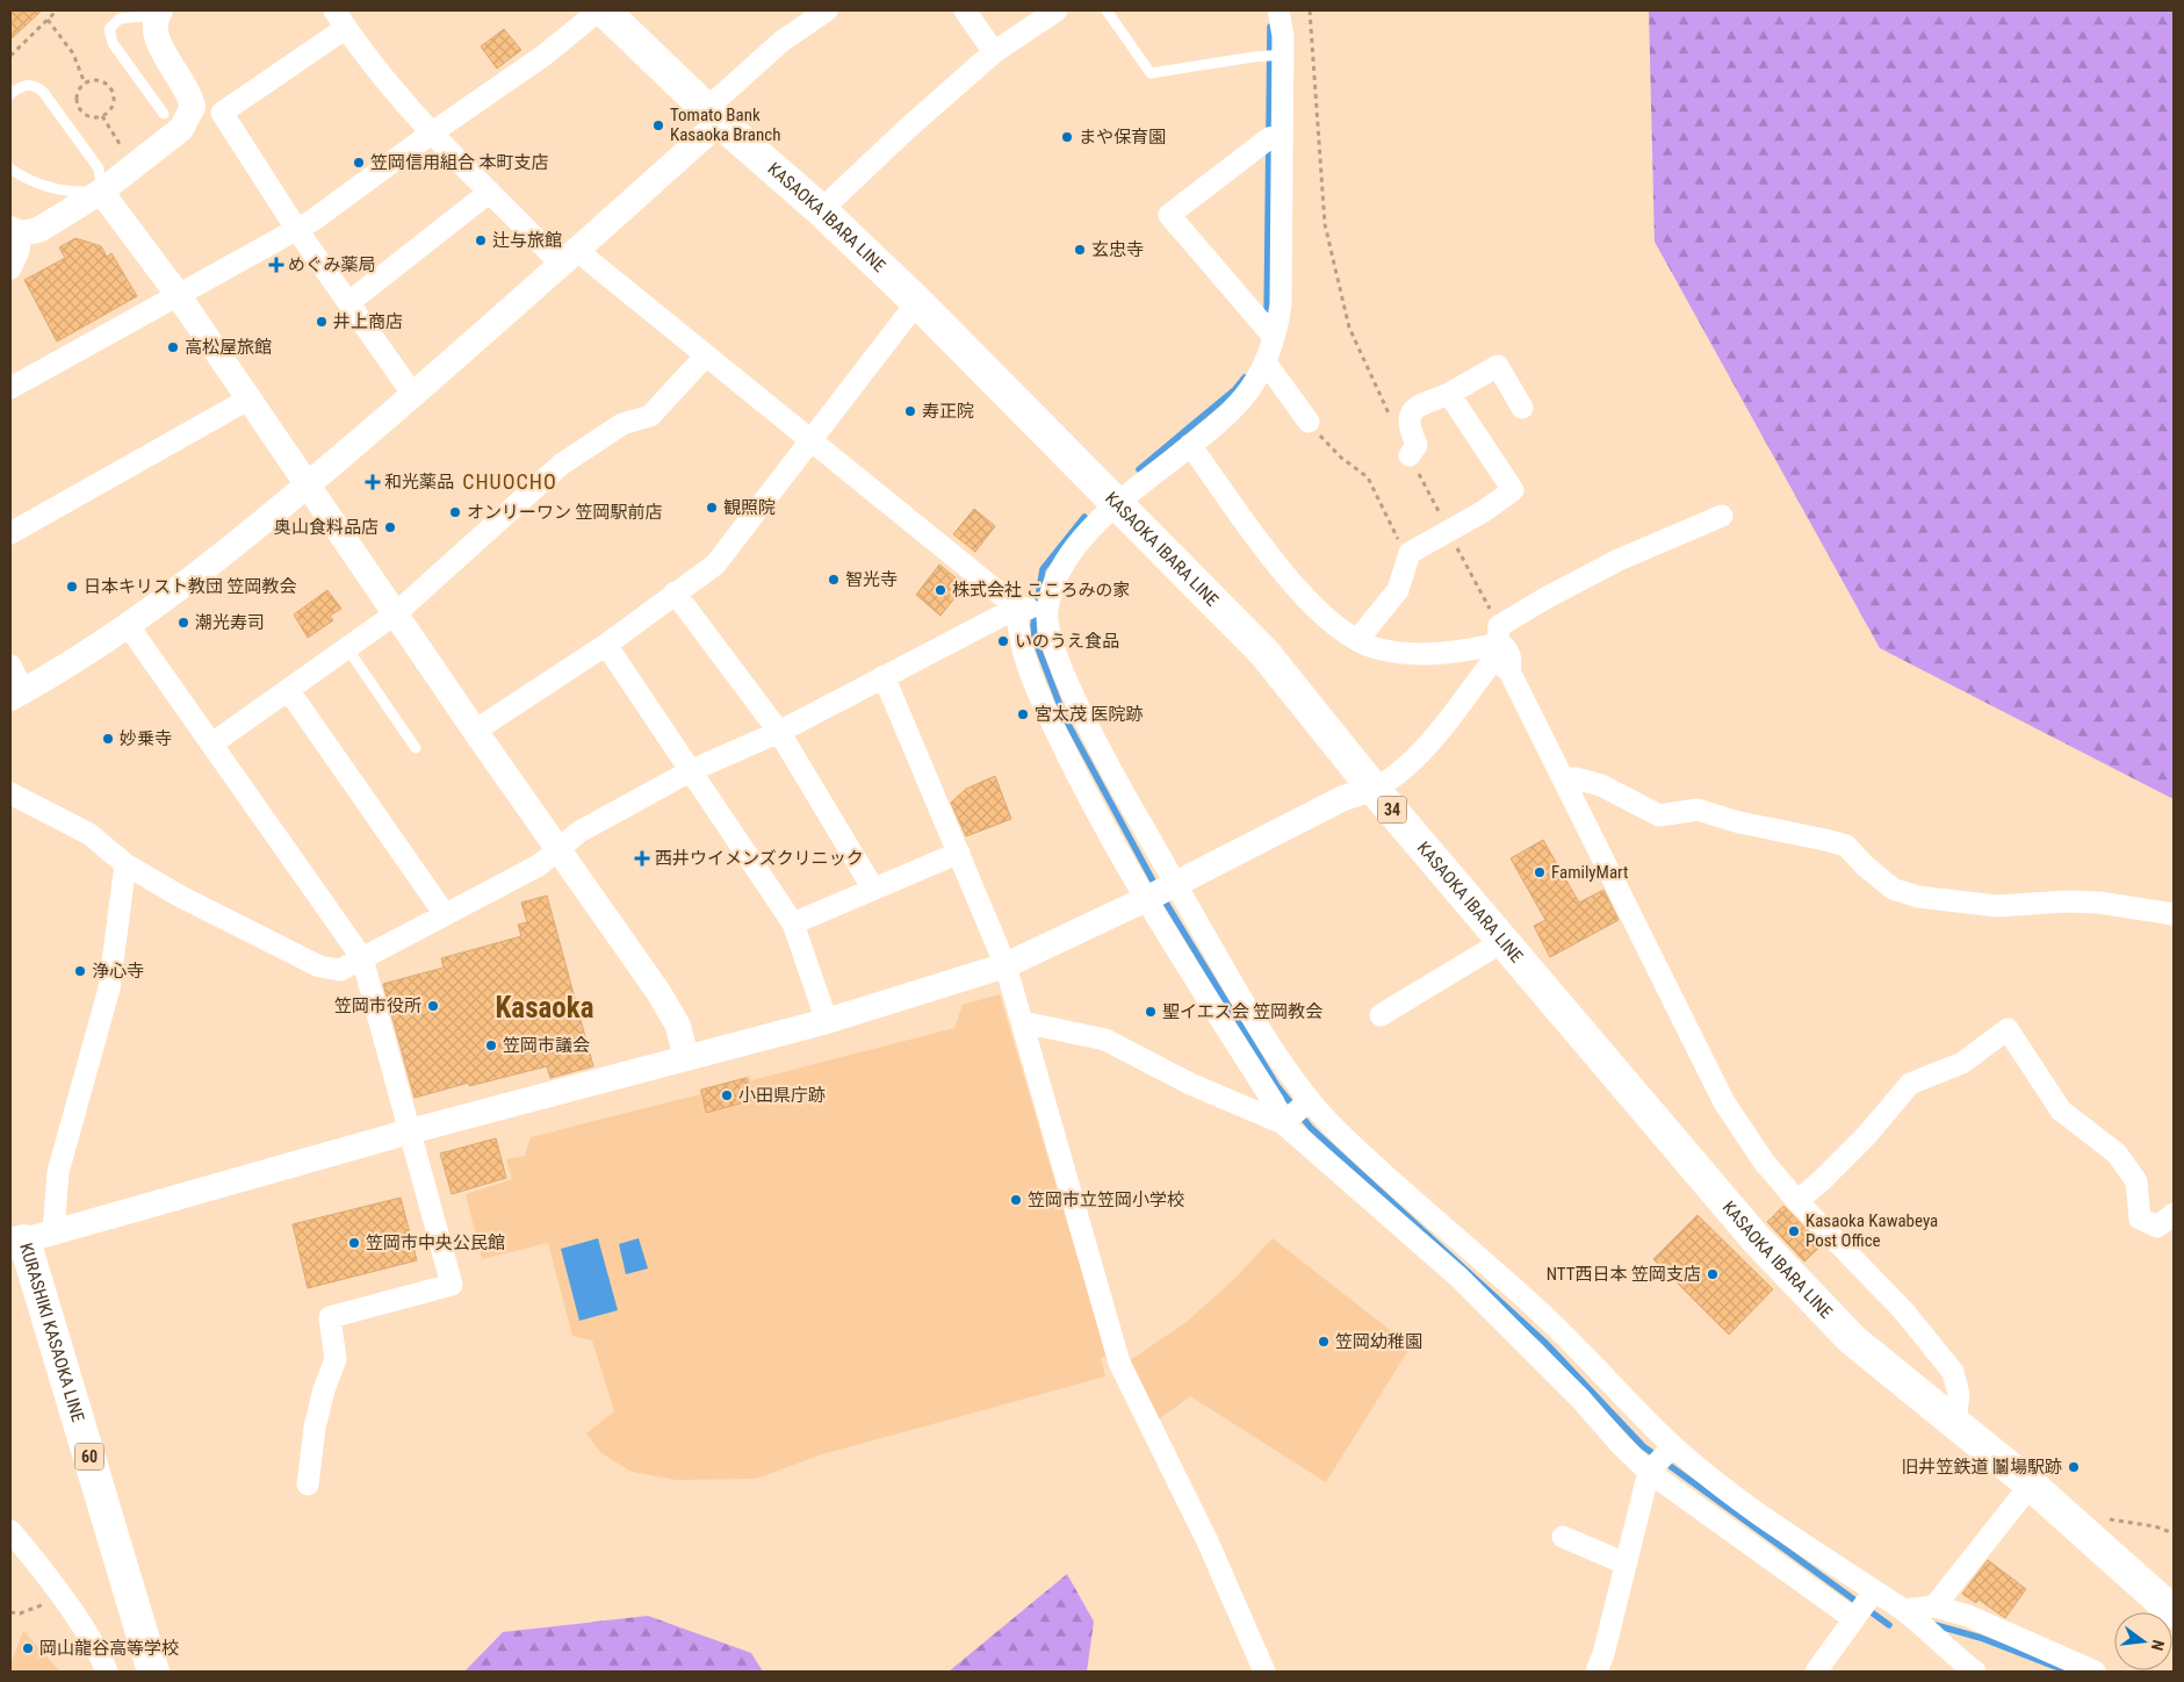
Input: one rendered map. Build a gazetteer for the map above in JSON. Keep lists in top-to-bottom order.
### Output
{
  "streets": {
    "main road": [
      "KASAOKA IBARA LINE",
      "34",
      "KURASHIKI KASAOKA LINE",
      "60"
    ]
  },
  "districts": ["CHUOCHO", "Kasaoka"],
  "places": {
    "other": [
      "Tomato Bank Kasaoka Branch",
      "まや保育園",
      "笠岡信用組合 本町支店",
      "辻与旅館",
      "玄忠寺",
      "井上商店",
      "高松屋旅館",
      "寿正院",
      "観照院",
      "オンリーワン 笠岡駅前店",
      "奥山食料品店",
      "智光寺",
      "日本キリスト教団 笠岡教会",
      "株式会社 こころみの家",
      "潮光寿司",
      "いのうえ食品",
      "宮太茂 医院跡",
      "妙乗寺",
      "FamilyMart",
      "浄心寺",
      "笠岡市役所",
      "聖イエス会 笠岡教会",
      "笠岡市議会",
      "小田県庁跡",
      "笠岡市立笠岡小学校",
      "Kasaoka Kawabeya Post Office",
      "笠岡市中央公民館",
      "NTT西日本 笠岡支店",
      "笠岡幼稚園",
      "旧井笠鉄道 鬮場駅跡",
      "岡山龍谷高等学校"
    ],
    "health": ["めぐみ薬局", "和光薬品", "西井ウイメンズクリニック"]
  },
  "north": "right"
}
